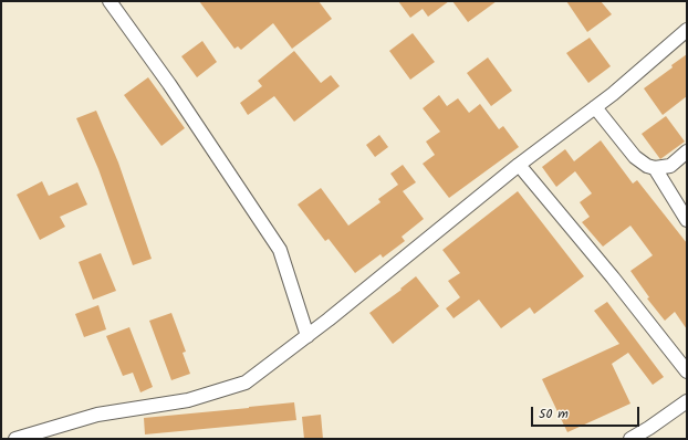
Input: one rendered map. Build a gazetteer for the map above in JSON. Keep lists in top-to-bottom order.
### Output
{
  "scale_bar": "50 m"
}
